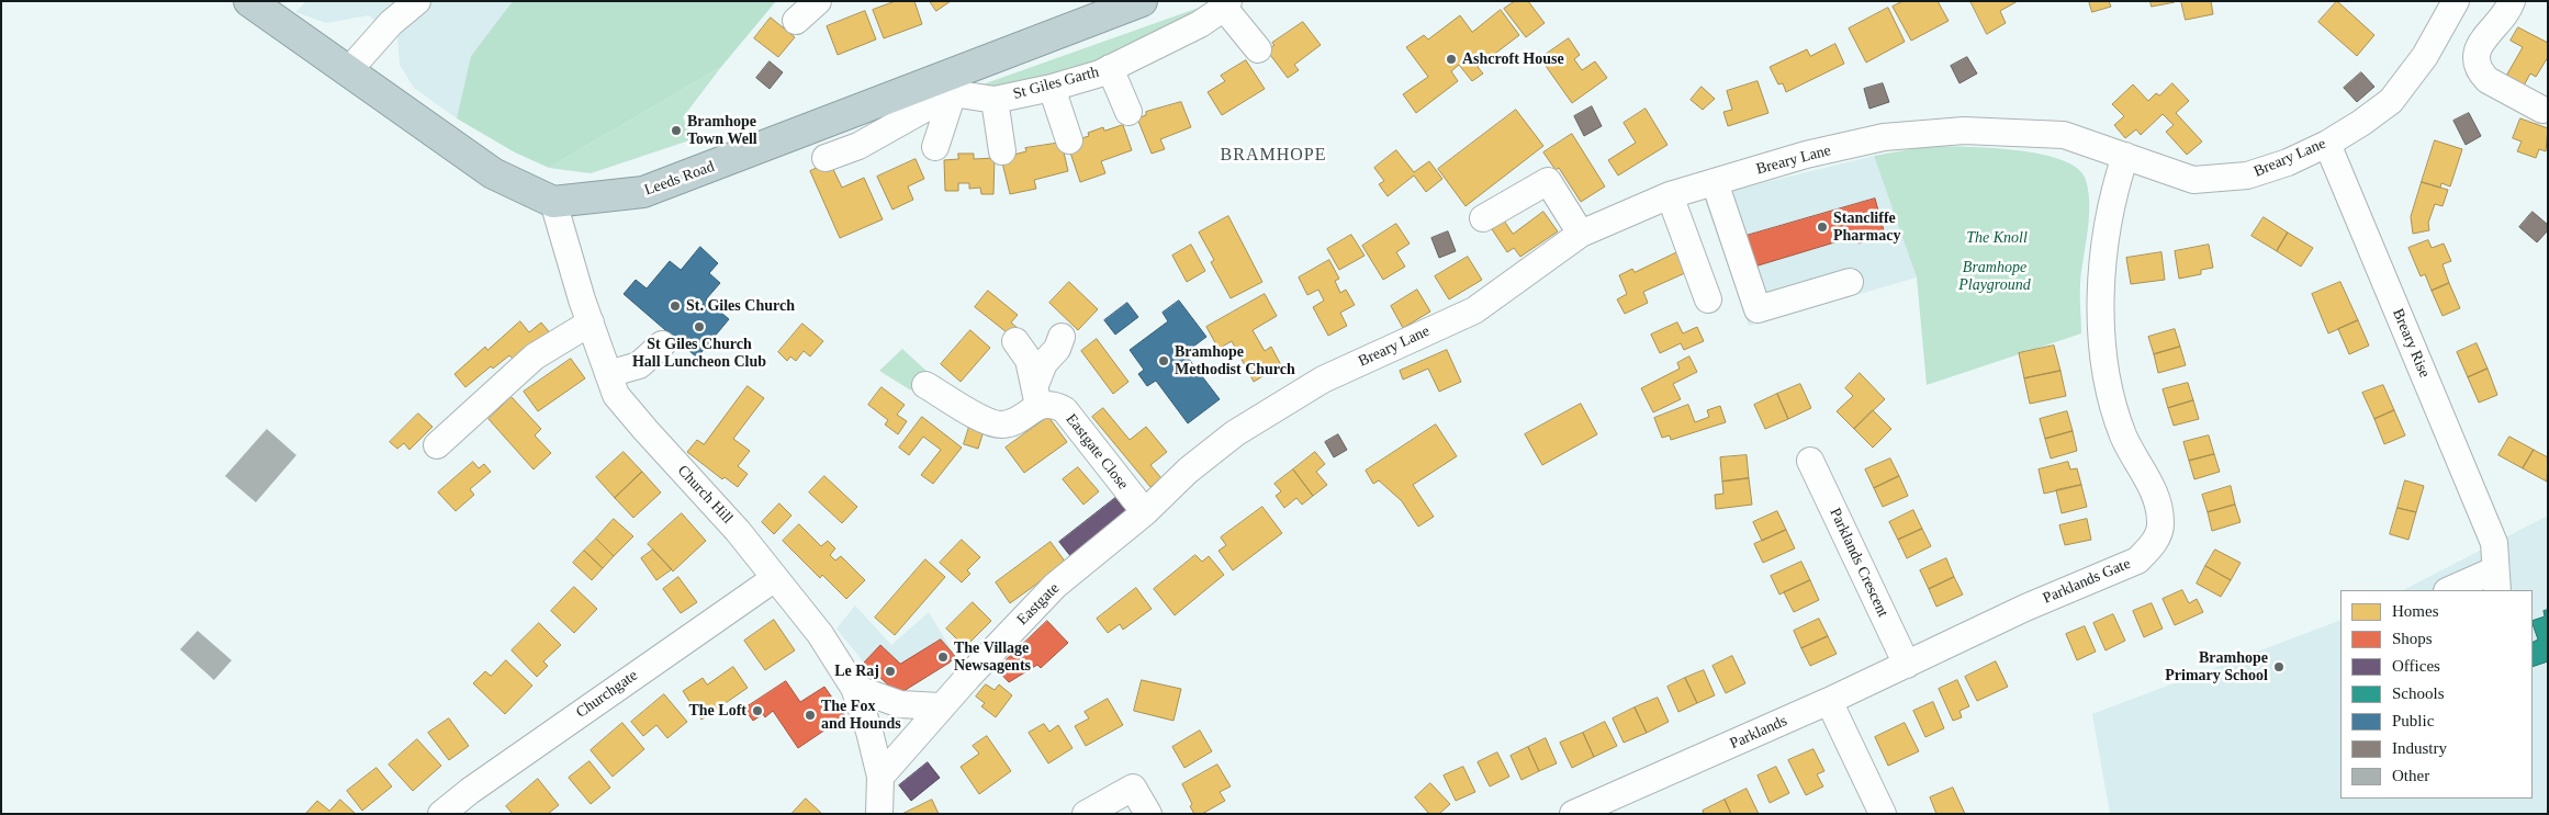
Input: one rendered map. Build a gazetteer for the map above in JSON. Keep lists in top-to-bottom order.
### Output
{
  "streets": {
    "highway": ["Leeds Road"],
    "street": [
      "St Giles Garth",
      "Breary Lane",
      "Breary Rise",
      "Eastgate Close",
      "Church Hill",
      "Parklands Crescent",
      "Parklands Gate",
      "Eastgate",
      "Churchgate",
      "Parklands"
    ]
  },
  "crossings": [
    ["St Giles Garth", "Leeds Road"],
    ["Breary Lane", "Breary Rise"],
    ["Breary Lane", "Eastgate Close"],
    ["Breary Lane", "Parklands Gate"],
    ["Breary Lane", "Eastgate"],
    ["Leeds Road", "Church Hill"],
    ["Eastgate Close", "Eastgate"],
    ["Church Hill", "Eastgate"],
    ["Church Hill", "Churchgate"],
    ["Parklands Crescent", "Parklands Gate"],
    ["Parklands Gate", "Parklands"]
  ],
  "districts": ["BRAMHOPE"],
  "parks": ["The Knoll", "Bramhope Playground"],
  "places": [
    "Ashcroft House",
    "Bramhope Town Well",
    "Stancliffe Pharmacy",
    "St. Giles Church",
    "St Giles Church Hall Luncheon Club",
    "Bramhope Methodist Church",
    "The Village Newsagents",
    "Bramhope Primary School",
    "Le Raj",
    "The Loft",
    "The Fox and Hounds"
  ],
  "legend": [
    "Homes",
    "Shops",
    "Offices",
    "Schools",
    "Public",
    "Industry",
    "Other"
  ]
}
